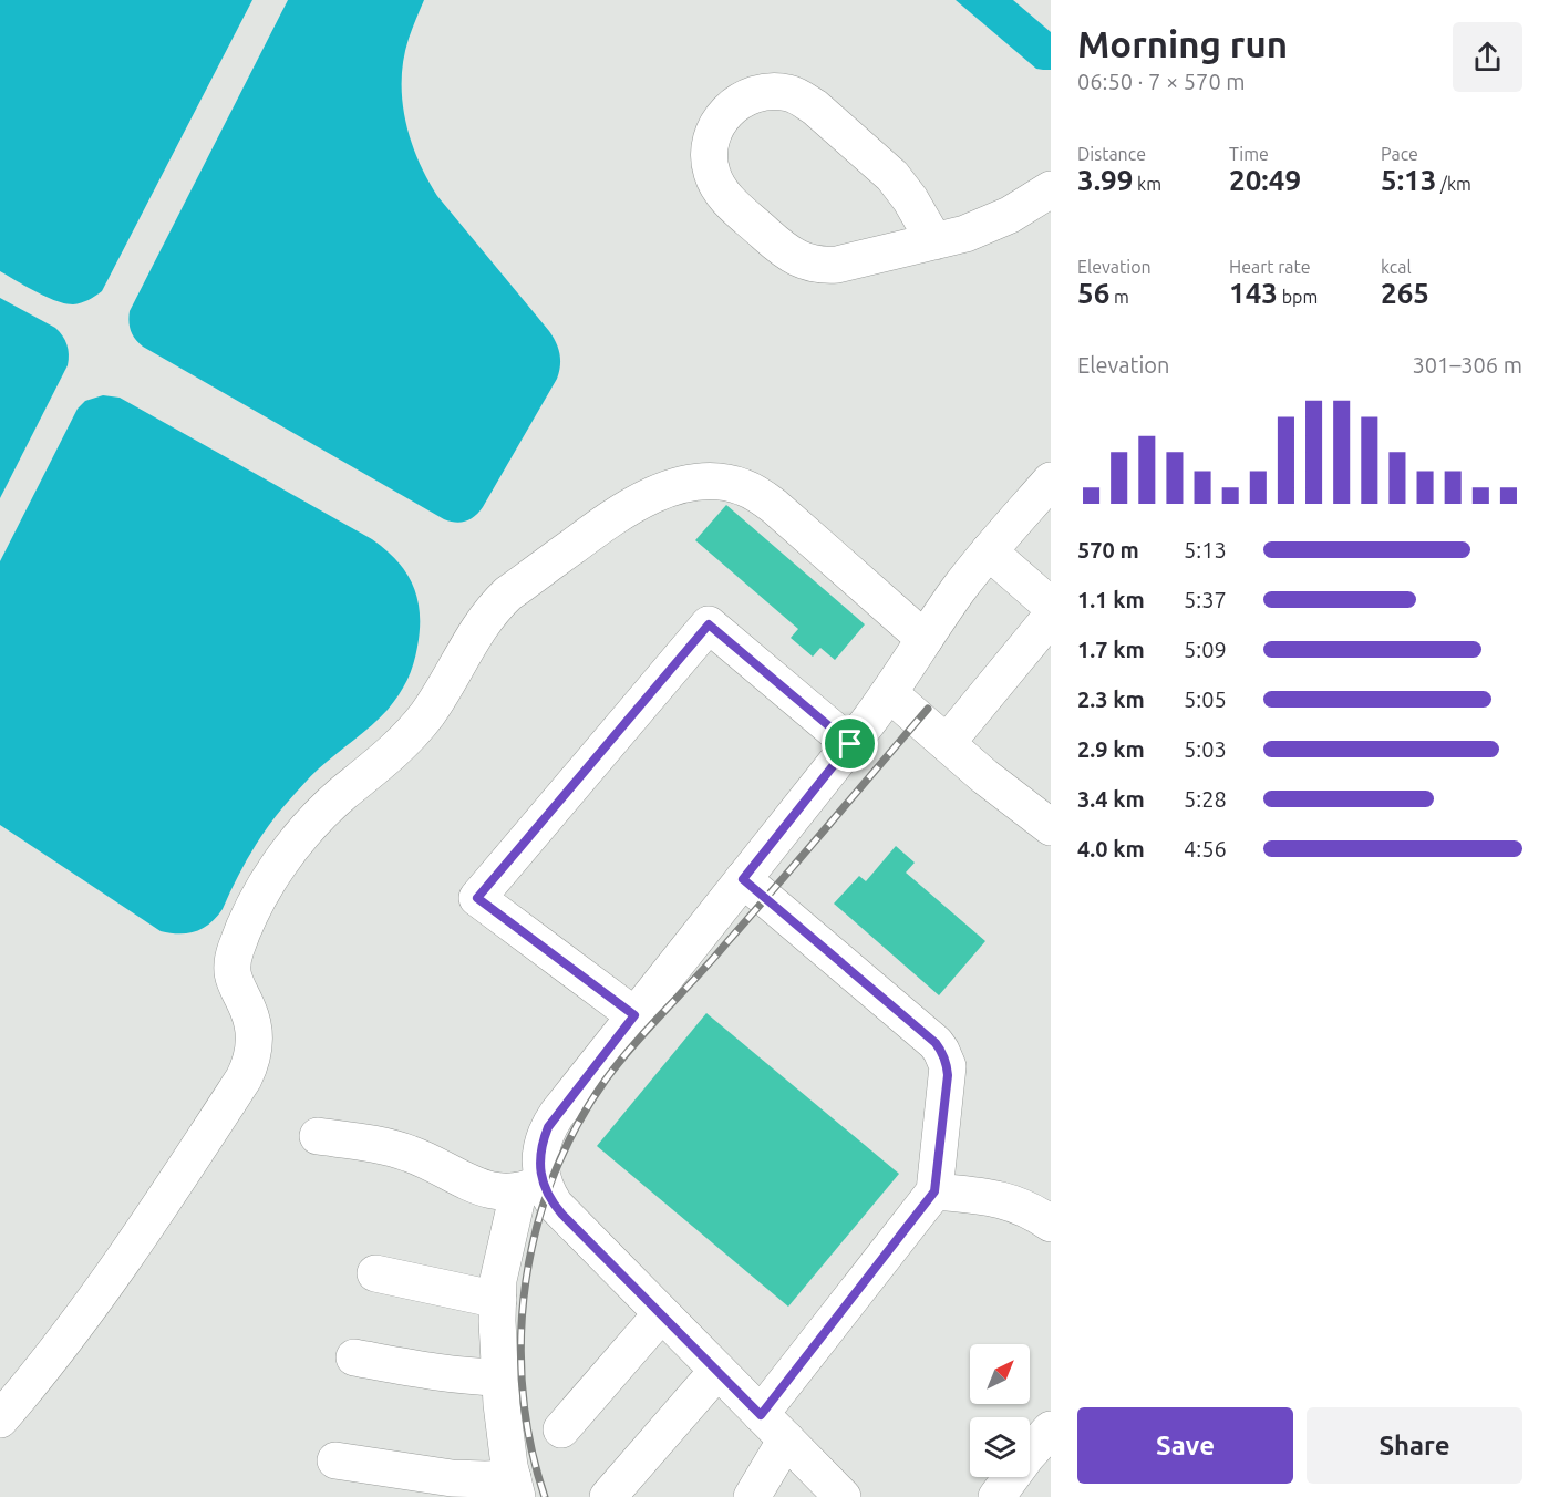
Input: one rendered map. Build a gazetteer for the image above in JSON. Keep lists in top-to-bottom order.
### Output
{
  "north": "top right",
  "page": {
    "heading": ["Morning run", "06:50 · 7 × 570 m"],
    "stats": [
      ["Distance", "3.99 km"],
      ["Time", "20:49"],
      ["Pace", "5:13 /km"],
      ["Elevation", "56 m"],
      ["Heart rate", "143 bpm"],
      ["kcal", "265"]
    ],
    "chart": ["Elevation", "301–306 m"],
    "list": [
      {
        "name": "570 m",
        "note": "5:13"
      },
      {
        "name": "1.1 km",
        "note": "5:37"
      },
      {
        "name": "1.7 km",
        "note": "5:09"
      },
      {
        "name": "2.3 km",
        "note": "5:05"
      },
      {
        "name": "2.9 km",
        "note": "5:03"
      },
      {
        "name": "3.4 km",
        "note": "5:28"
      },
      {
        "name": "4.0 km",
        "note": "4:56"
      }
    ],
    "buttons": ["Save", "Share"]
  }
}
